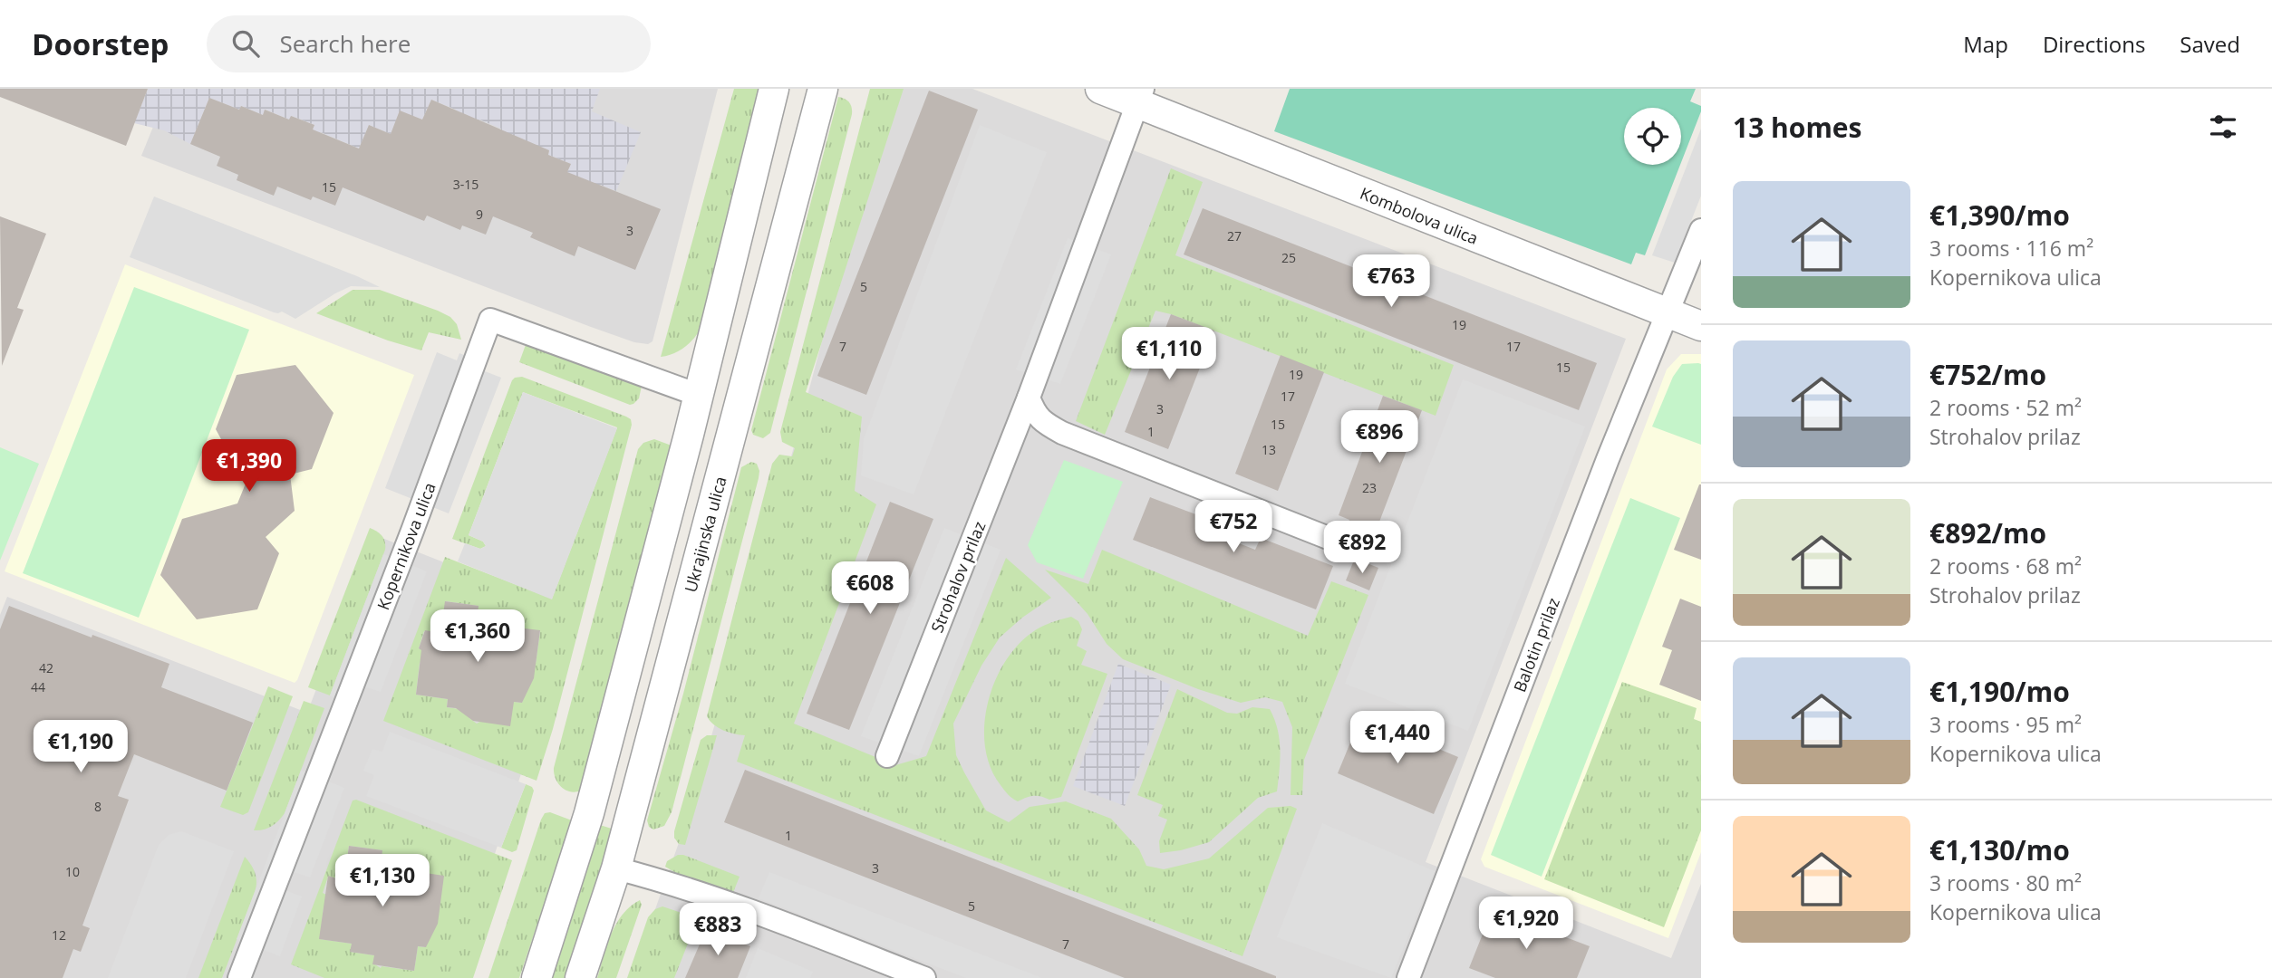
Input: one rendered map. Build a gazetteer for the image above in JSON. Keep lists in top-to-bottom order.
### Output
{
  "streets": {
    "street": [
      "Kombolova ulica",
      "Ukrajinska ulica",
      "Kopernikova ulica",
      "Strohalov prilaz",
      "Balotin prilaz"
    ]
  },
  "crossings": [
    ["Kombolova ulica", "Strohalov prilaz"],
    ["Kombolova ulica", "Balotin prilaz"]
  ],
  "house_numbers": [
    "3-15",
    "15",
    "9",
    "3",
    "27",
    "25",
    "5",
    "19",
    "7",
    "17",
    "15",
    "19",
    "17",
    "3",
    "15",
    "1",
    "13",
    "23",
    "42",
    "44",
    "8",
    "1",
    "3",
    "10",
    "5",
    "12",
    "7"
  ],
  "page": {
    "header": "Doorstep",
    "search": "Search here",
    "nav": ["Map", "Directions", "Saved"],
    "heading": "13 homes",
    "list": [
      {
        "name": "€1,390/mo",
        "note": "3 rooms · 116 m² · Kopernikova ulica"
      },
      {
        "name": "€752/mo",
        "note": "2 rooms · 52 m² · Strohalov prilaz"
      },
      {
        "name": "€892/mo",
        "note": "2 rooms · 68 m² · Strohalov prilaz"
      },
      {
        "name": "€1,190/mo",
        "note": "3 rooms · 95 m² · Kopernikova ulica"
      },
      {
        "name": "€1,130/mo",
        "note": "3 rooms · 80 m² · Kopernikova ulica"
      }
    ],
    "price": [
      "€763",
      "€1,110",
      "€896",
      "€1,390",
      "€752",
      "€892",
      "€608",
      "€1,360",
      "€1,440",
      "€1,190",
      "€1,130",
      "€1,920",
      "€883"
    ]
  }
}
